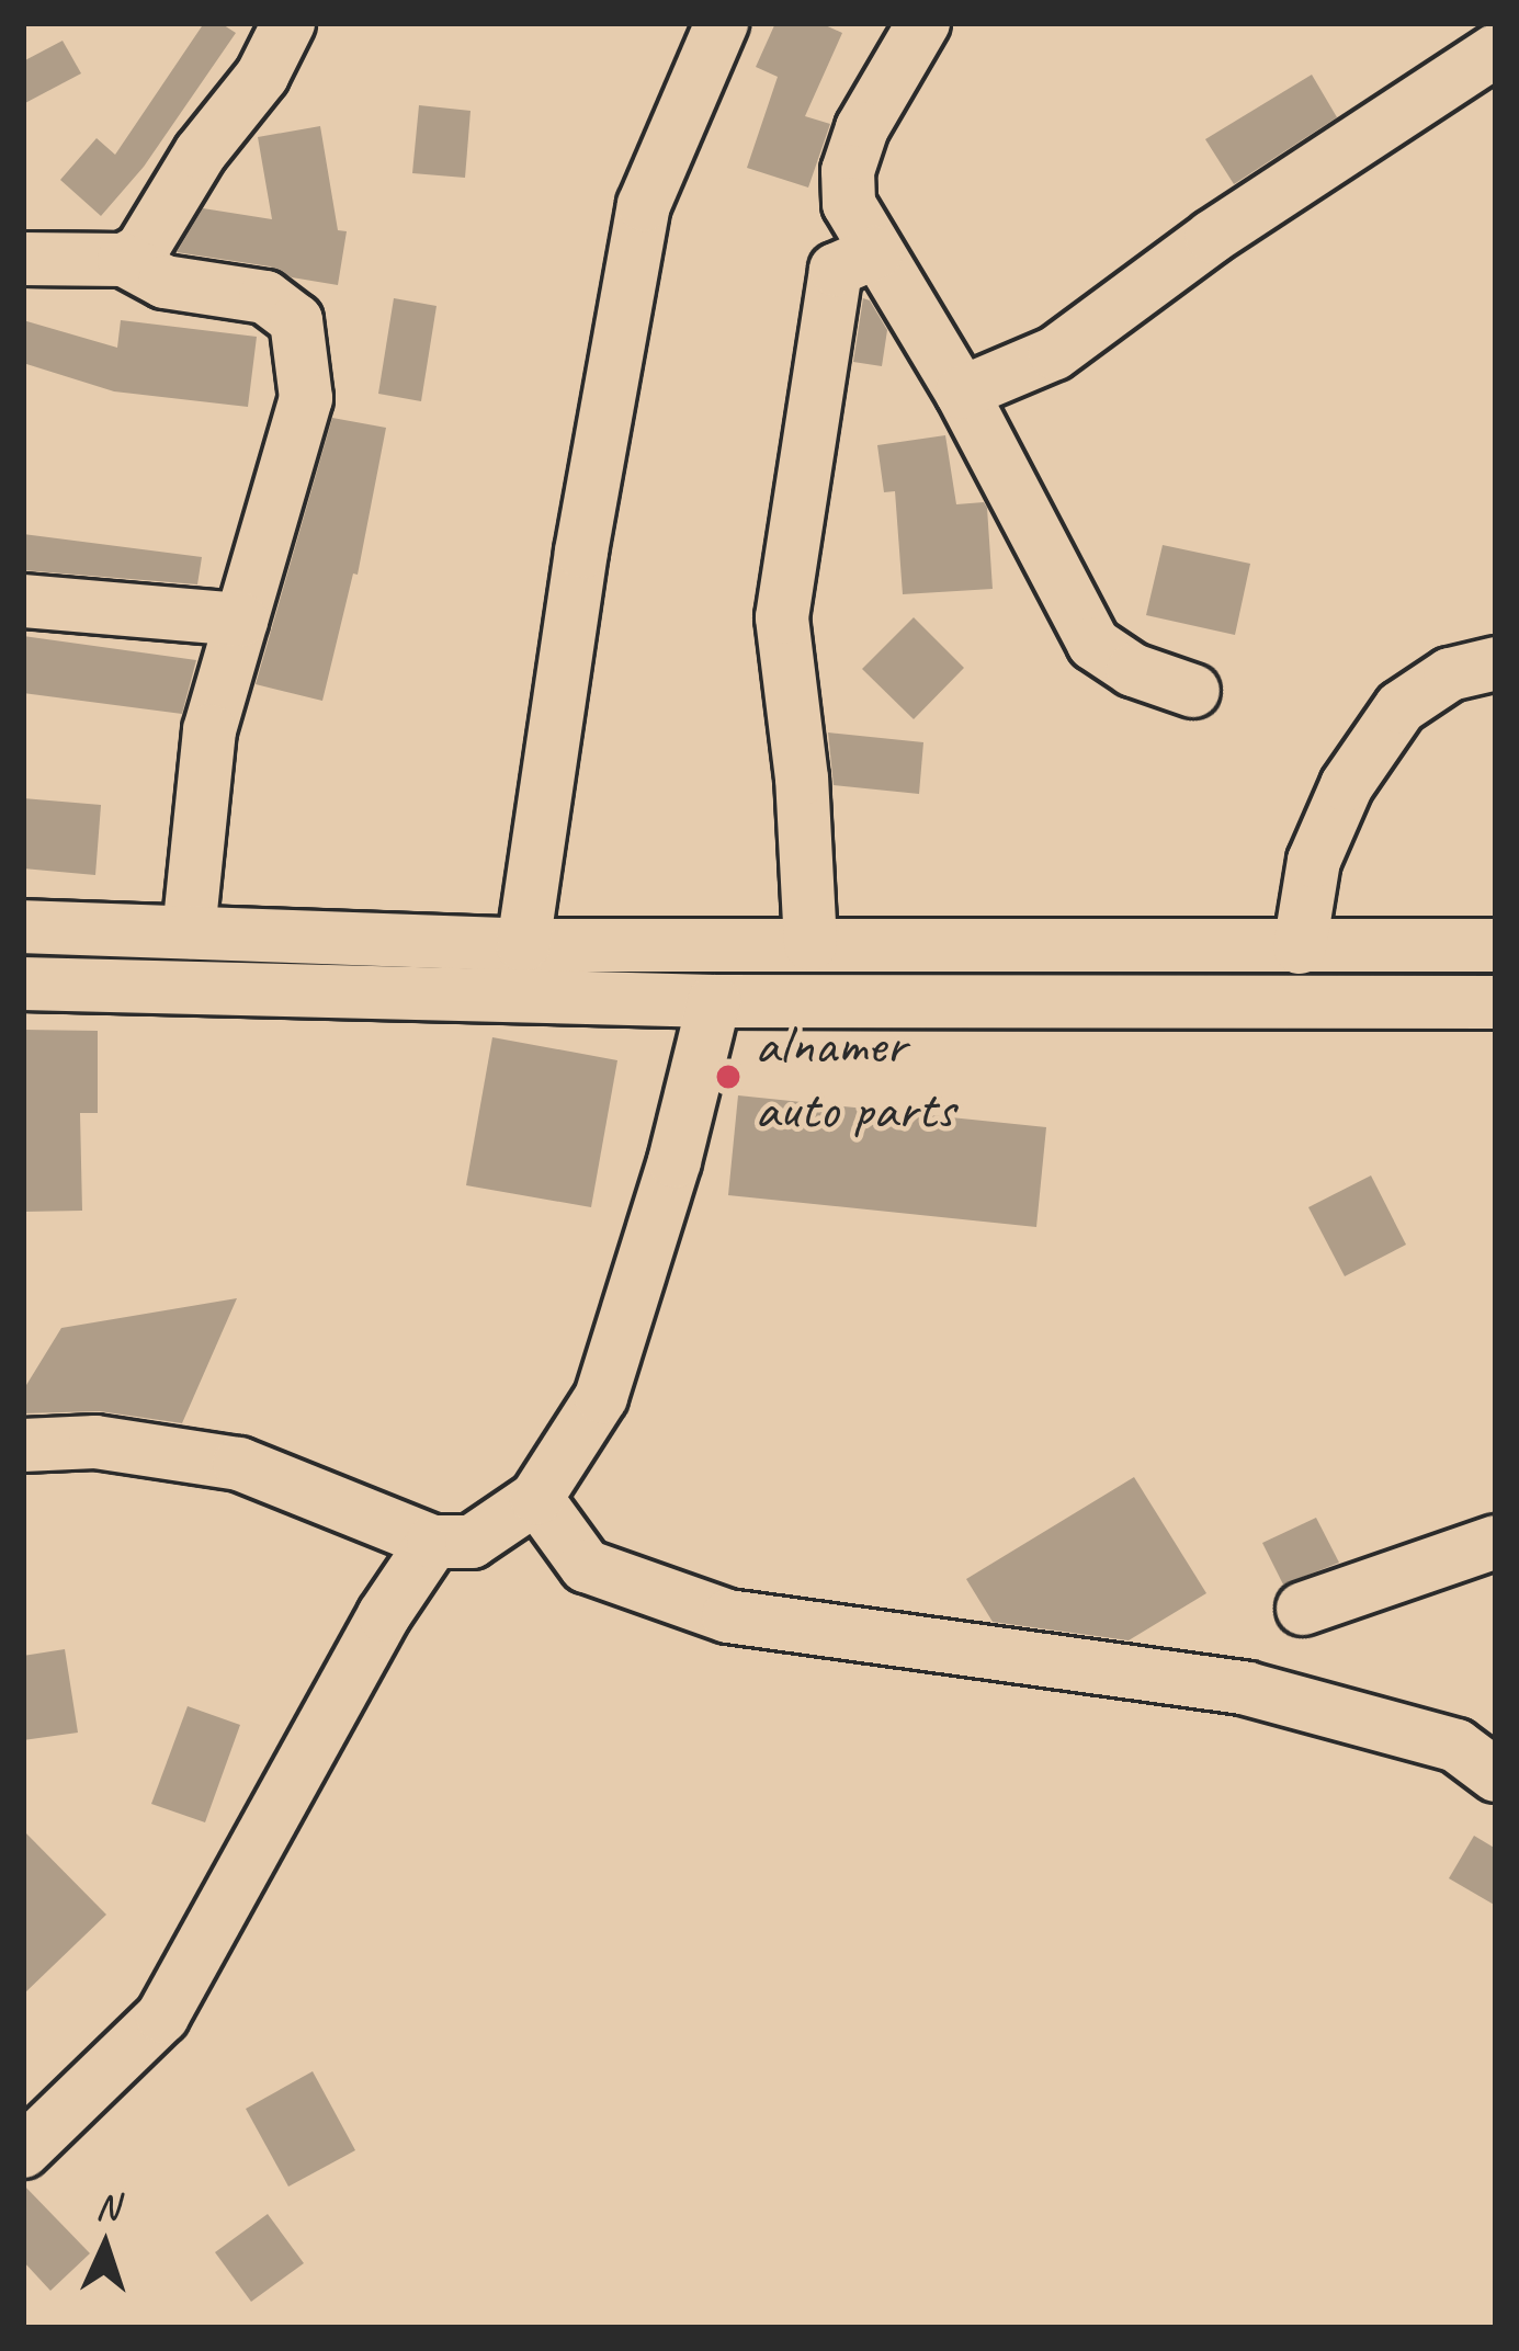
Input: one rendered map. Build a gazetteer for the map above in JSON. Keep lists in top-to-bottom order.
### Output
{
  "places": ["alnamer auto parts"],
  "north": "top"
}
